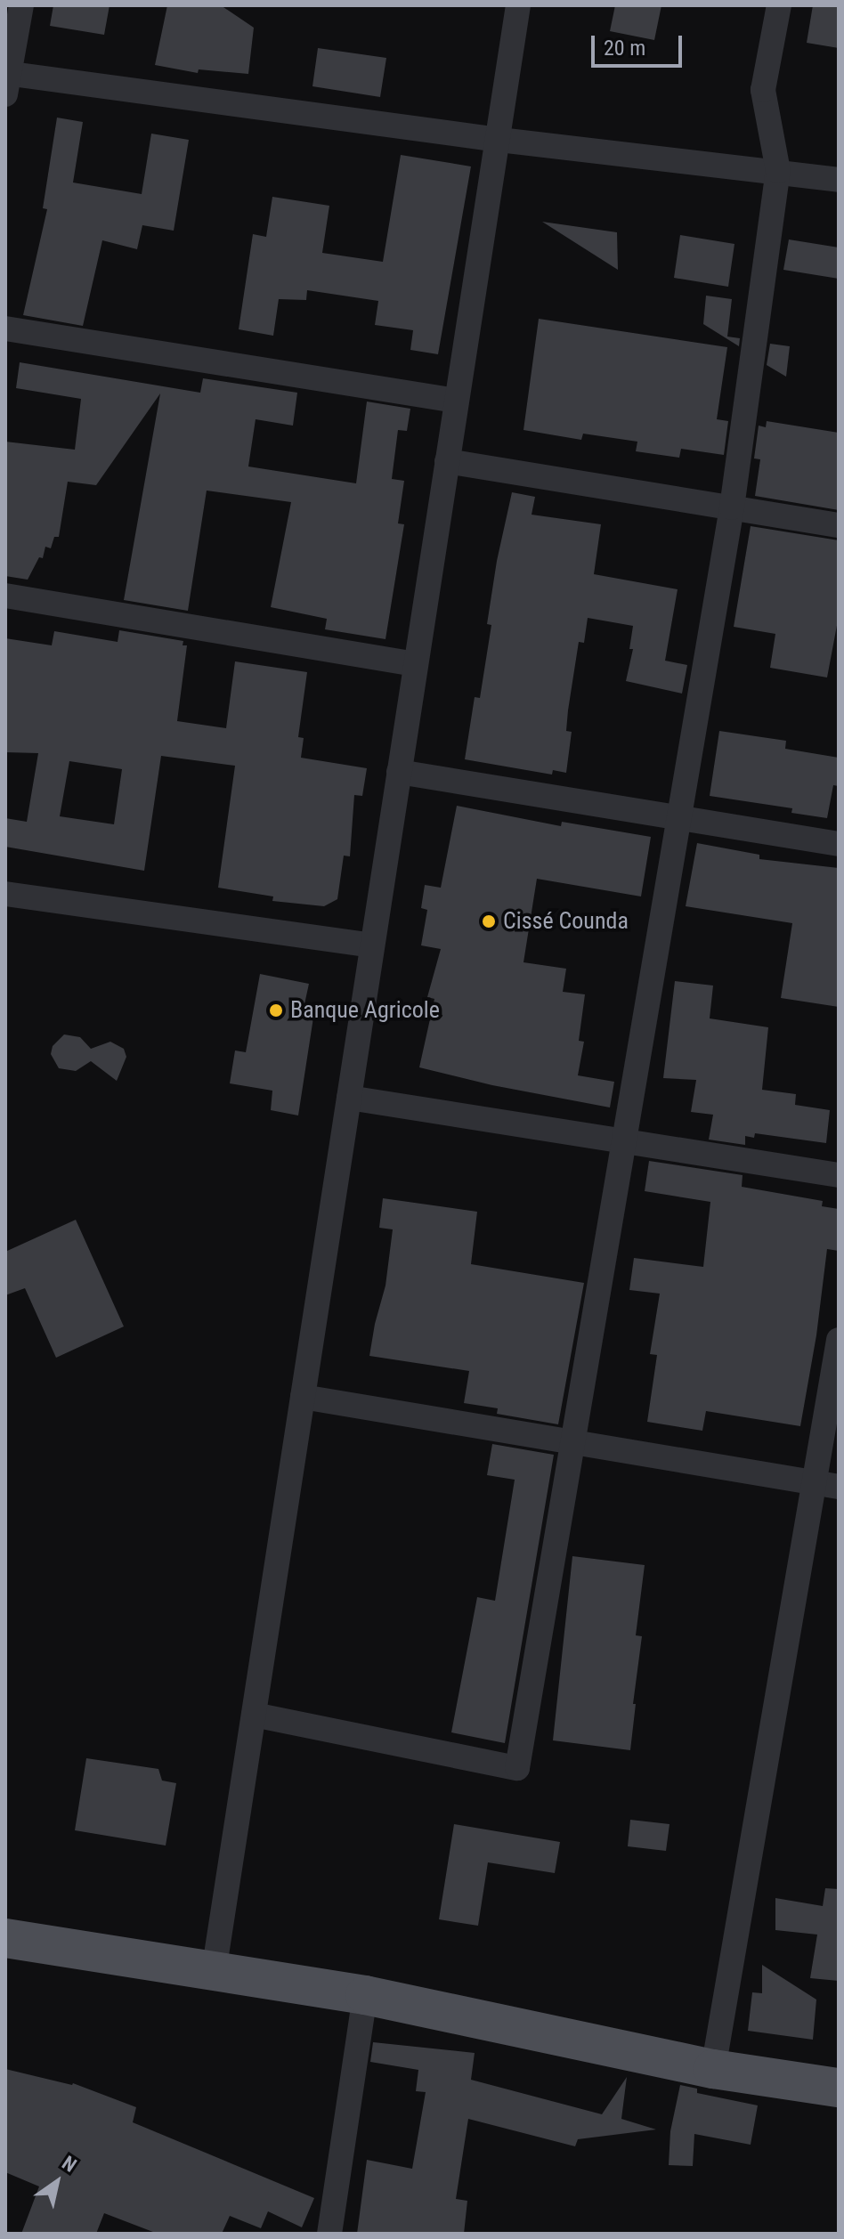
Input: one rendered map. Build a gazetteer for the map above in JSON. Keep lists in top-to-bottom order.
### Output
{
  "places": ["Cissé Counda", "Banque Agricole"],
  "scale_bar": "20 m",
  "north": "top right"
}
